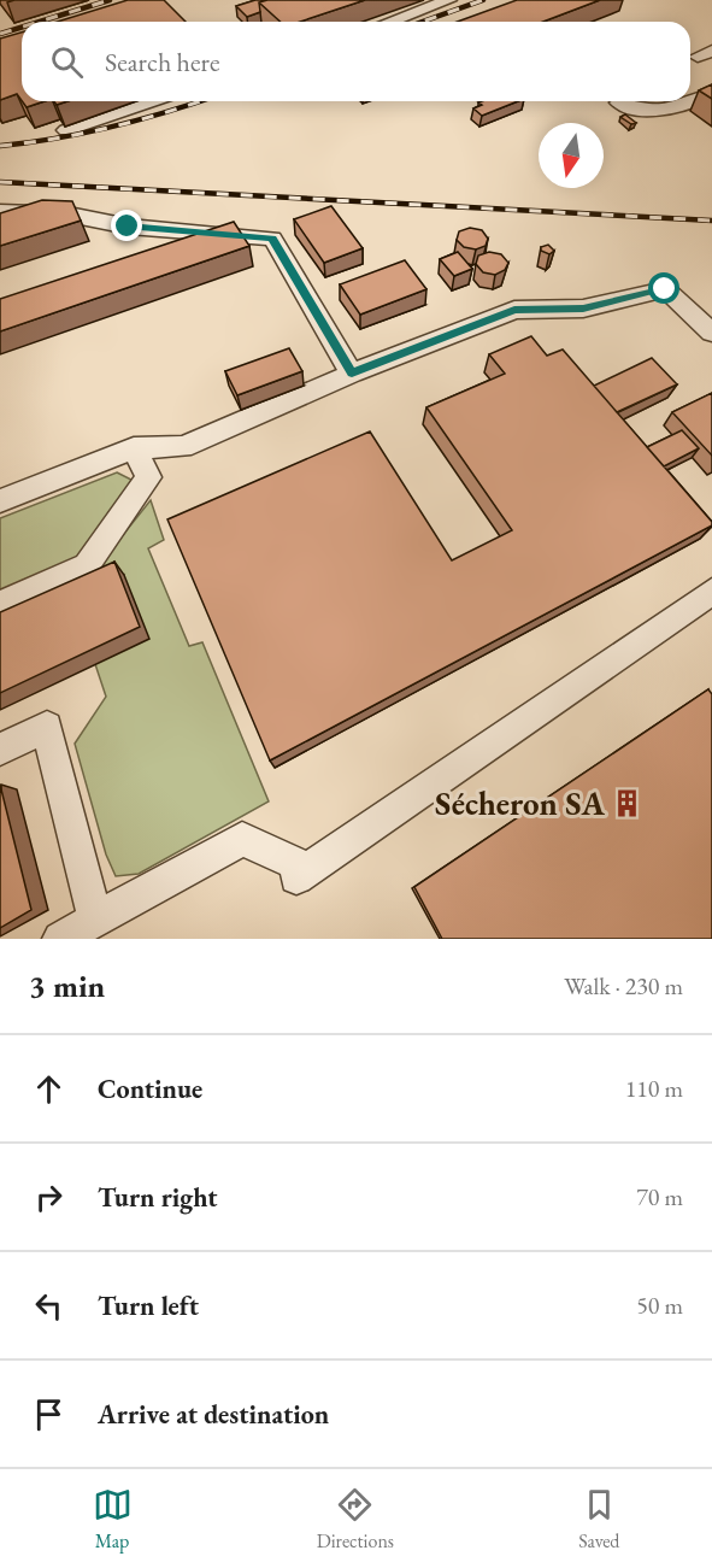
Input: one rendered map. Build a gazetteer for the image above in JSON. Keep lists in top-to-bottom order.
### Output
{
  "places": {
    "building": ["Sécheron SA"]
  },
  "north": "bottom",
  "page": {
    "search": "Search here",
    "heading": ["3 min", "Walk · 230 m"],
    "list": [
      ["Continue", "110 m"],
      ["Turn right", "70 m"],
      ["Turn left", "50 m"],
      "Arrive at destination"
    ],
    "nav": ["Map", "Directions", "Saved"]
  }
}
